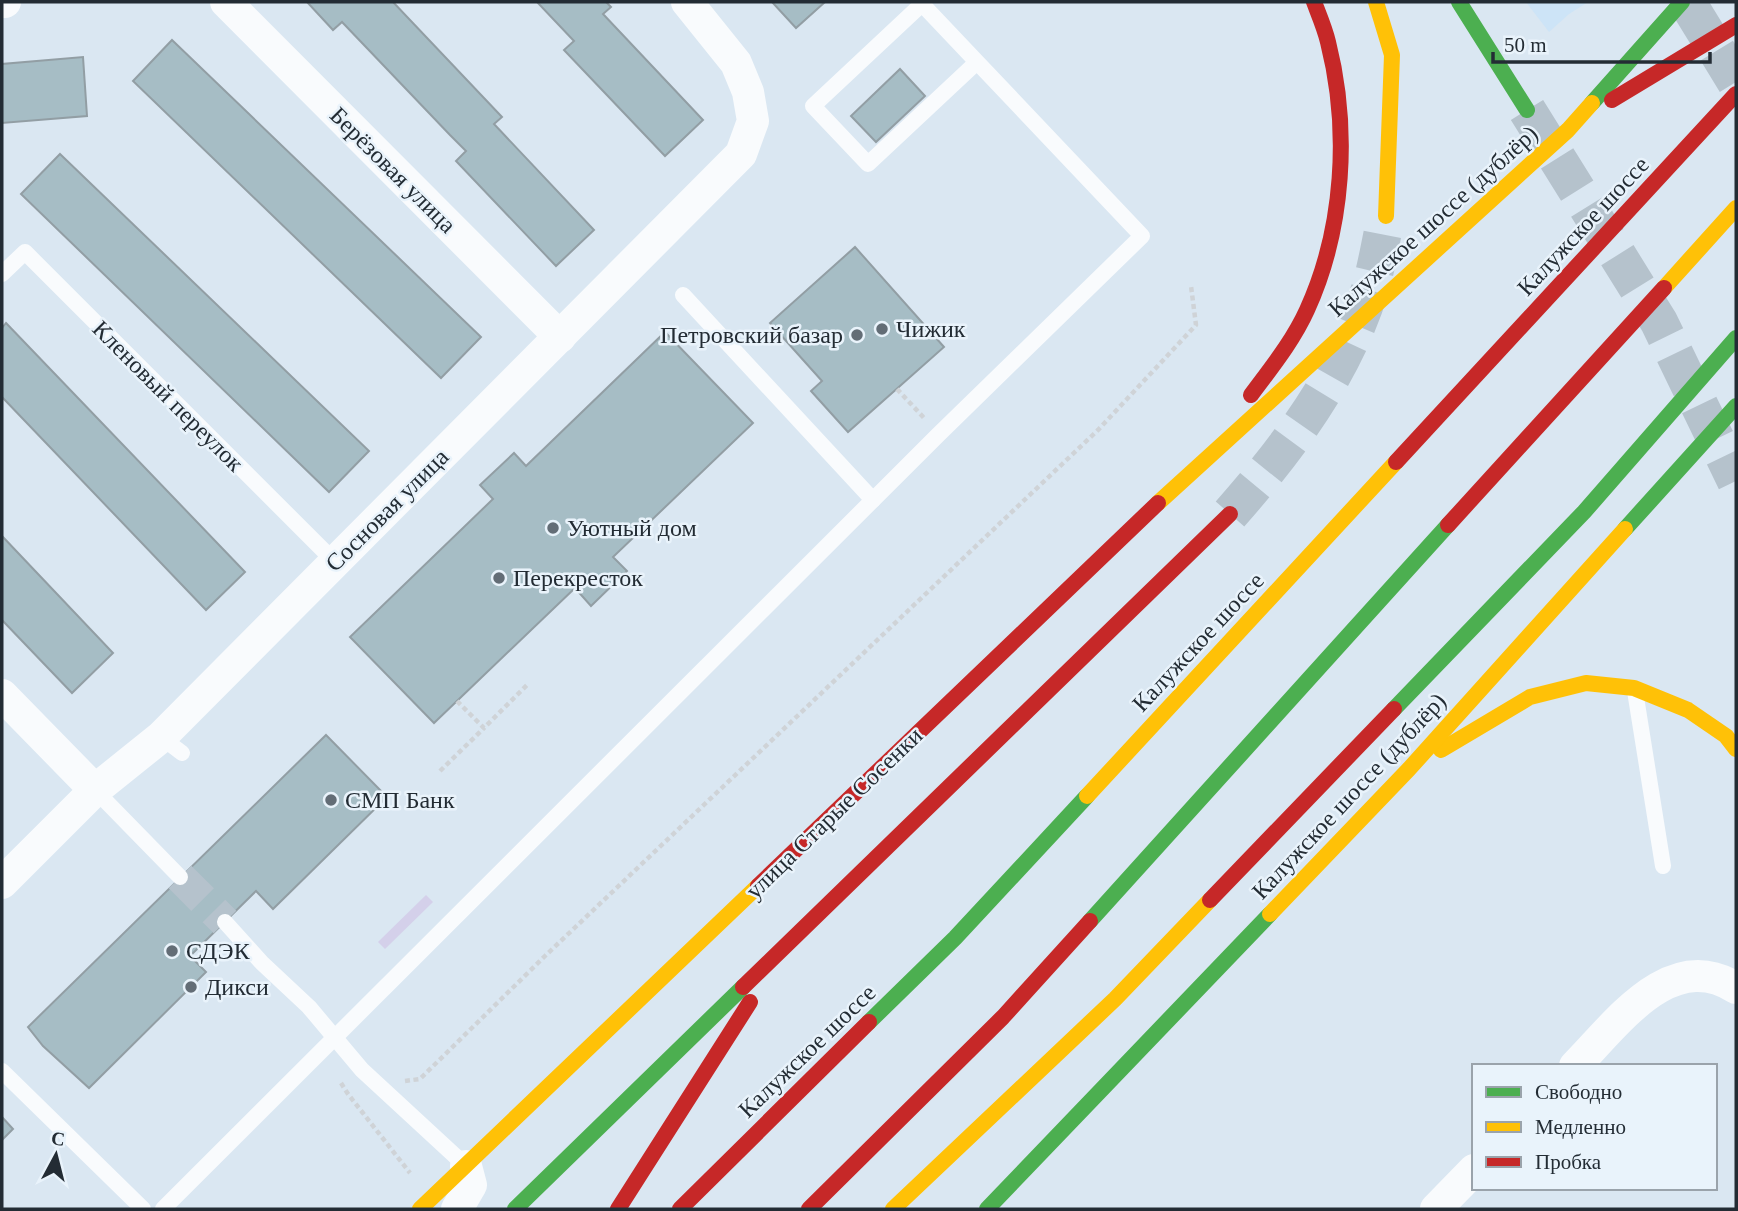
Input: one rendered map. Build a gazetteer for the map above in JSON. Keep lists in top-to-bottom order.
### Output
{
  "streets": {
    "main road": ["Калужское шоссе (дублёр)", "Калужское шоссе", "улица Старые Сосенки"],
    "street": ["Берёзовая улица", "Сосновая улица"],
    "lane": ["Кленовый переулок"]
  },
  "crossings": [
    ["Берёзовая улица", "Сосновая улица"],
    ["Калужское шоссе (дублёр)", "улица Старые Сосенки"],
    ["Кленовый переулок", "Сосновая улица"]
  ],
  "places": [
    "Чижик",
    "Петровский базар",
    "Уютный дом",
    "Перекресток",
    "СМП Банк",
    "СДЭК",
    "Дикси"
  ],
  "legend": ["Свободно", "Медленно", "Пробка"],
  "scale_bar": "50 m",
  "north": "top"
}
